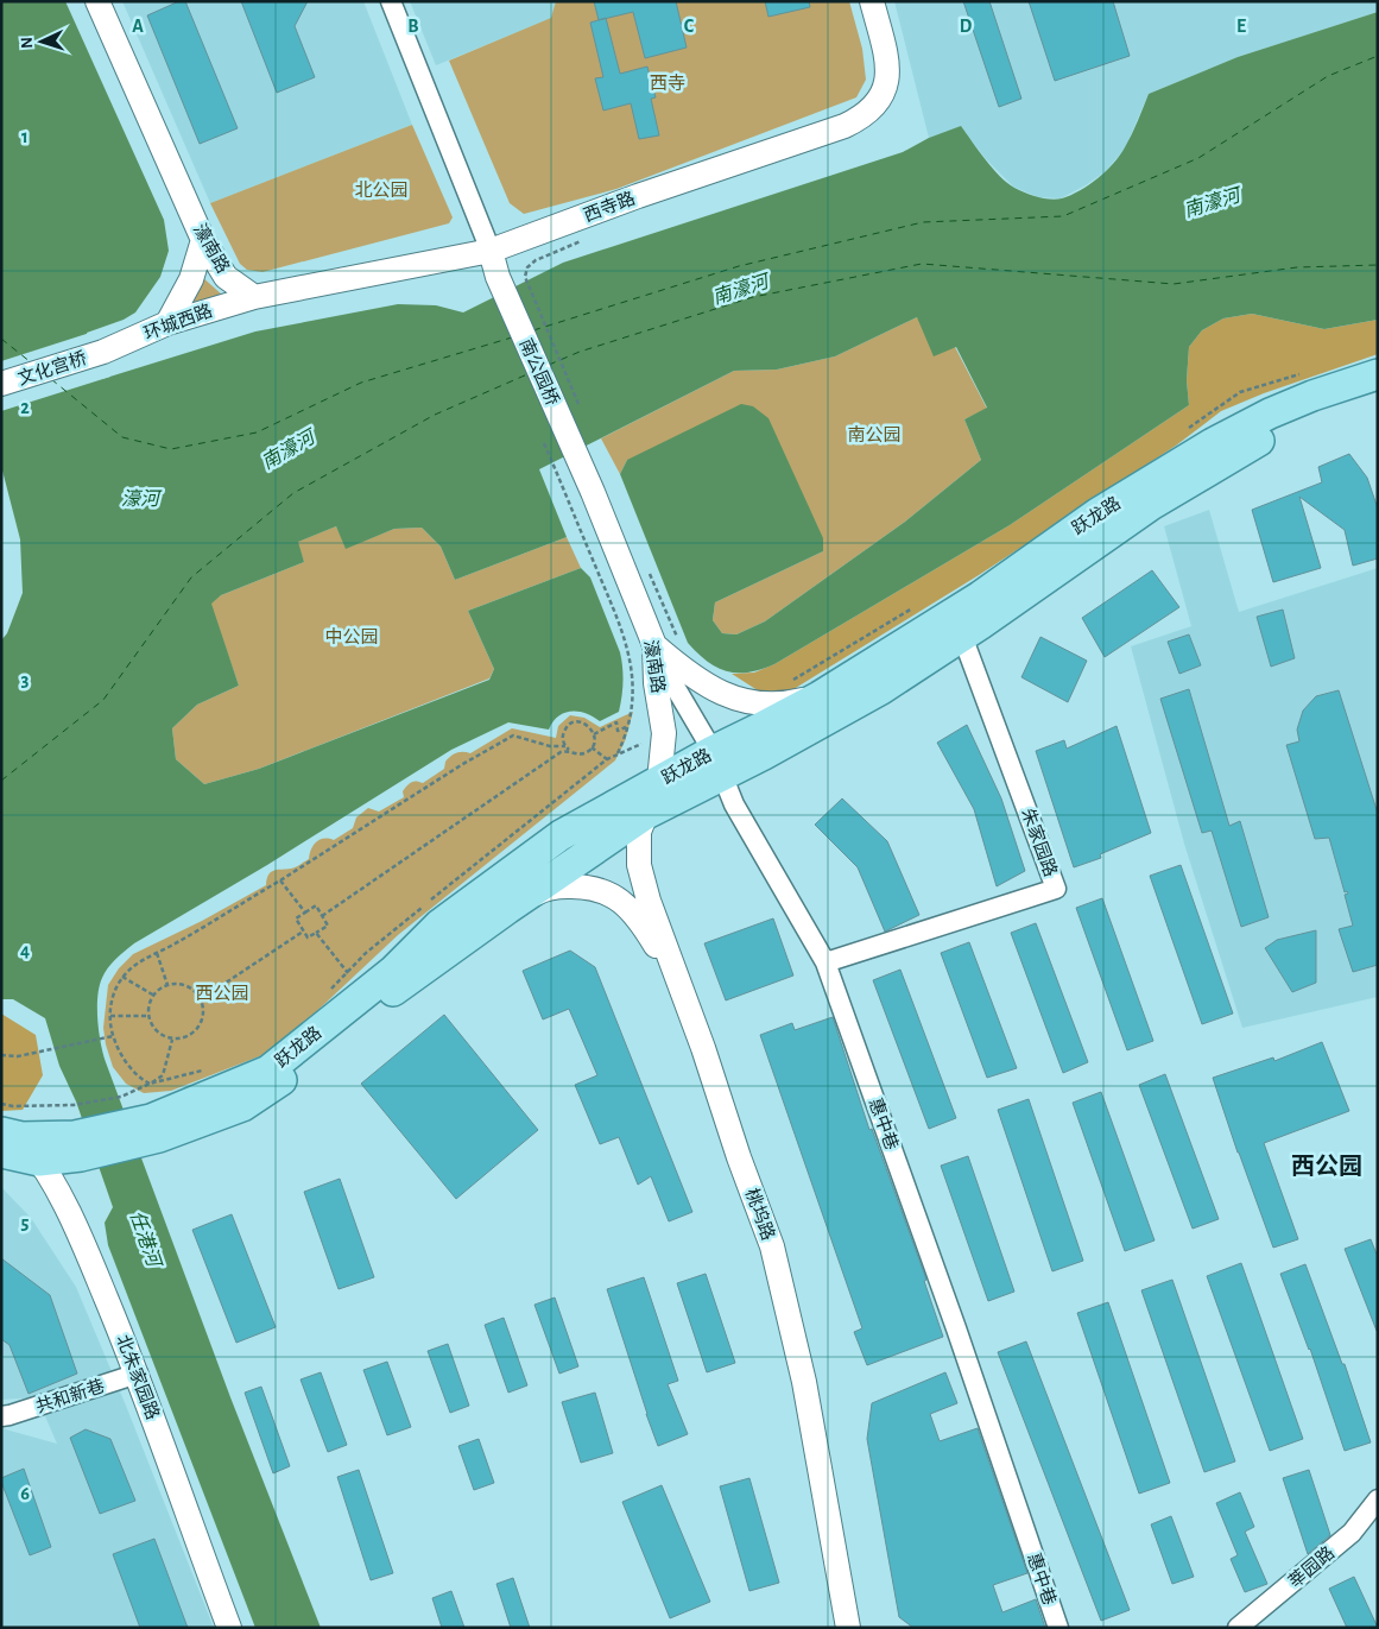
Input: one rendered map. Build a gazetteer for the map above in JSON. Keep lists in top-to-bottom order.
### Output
{
  "streets": {
    "main road": ["跃龙路"],
    "street": [
      "西寺路",
      "濠南路",
      "环城西路",
      "文化宫桥",
      "南公园桥",
      "朱家园路",
      "惠中巷",
      "桃坞路",
      "北朱家园路",
      "共和新巷",
      "莘园路"
    ]
  },
  "crossings": [
    ["西寺路", "南公园桥"],
    ["濠南路", "环城西路"],
    ["濠南路", "南公园桥"],
    ["濠南路", "跃龙路"],
    ["濠南路", "惠中巷"],
    ["濠南路", "桃坞路"],
    ["环城西路", "文化宫桥"],
    ["跃龙路", "朱家园路"],
    ["跃龙路", "惠中巷"],
    ["跃龙路", "桃坞路"],
    ["跃龙路", "北朱家园路"],
    ["朱家园路", "惠中巷"],
    ["北朱家园路", "共和新巷"]
  ],
  "districts": ["西公园"],
  "water": ["南濠河", "濠河", "任港河"],
  "parks": [
    "西寺",
    "北公园",
    "南公园",
    "中公园",
    "西公园"
  ],
  "north": "left",
  "grid": {
    "columns": [
      "A",
      "B",
      "C",
      "D",
      "E"
    ],
    "rows": [
      "1",
      "2",
      "3",
      "4",
      "5",
      "6"
    ]
  }
}
